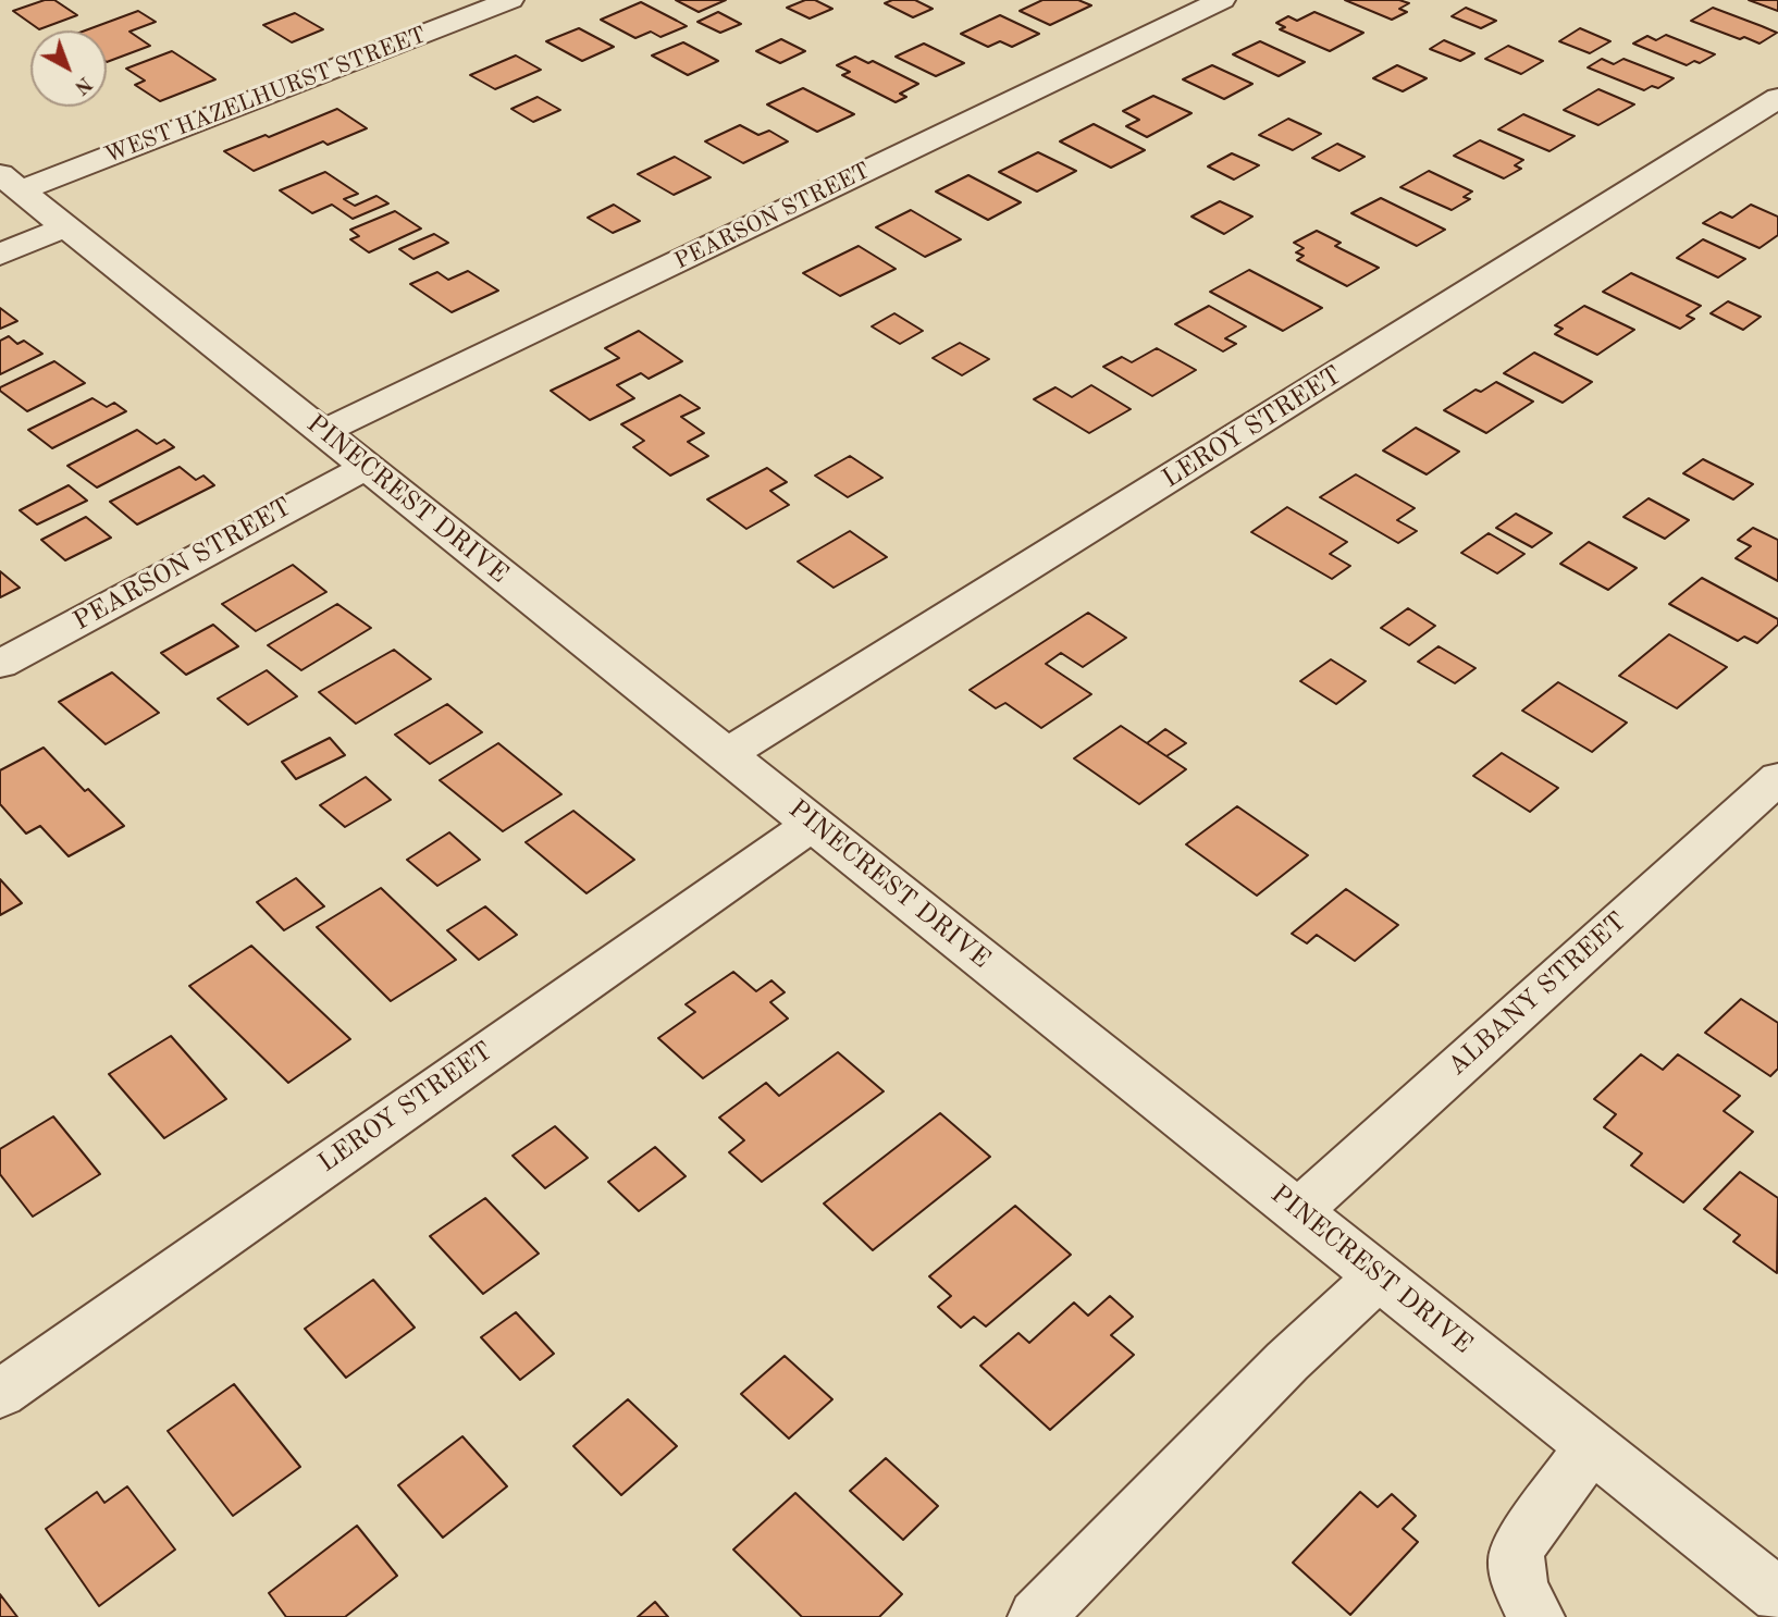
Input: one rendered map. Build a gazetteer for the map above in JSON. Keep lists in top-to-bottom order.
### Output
{
  "streets": {
    "street": [
      "WEST HAZELHURST STREET",
      "PEARSON STREET",
      "LEROY STREET",
      "PINECREST DRIVE",
      "ALBANY STREET"
    ]
  },
  "crossings": [
    ["WEST HAZELHURST STREET", "PINECREST DRIVE"],
    ["PEARSON STREET", "PINECREST DRIVE"],
    ["LEROY STREET", "PINECREST DRIVE"],
    ["PINECREST DRIVE", "ALBANY STREET"]
  ],
  "north": "bottom right"
}
